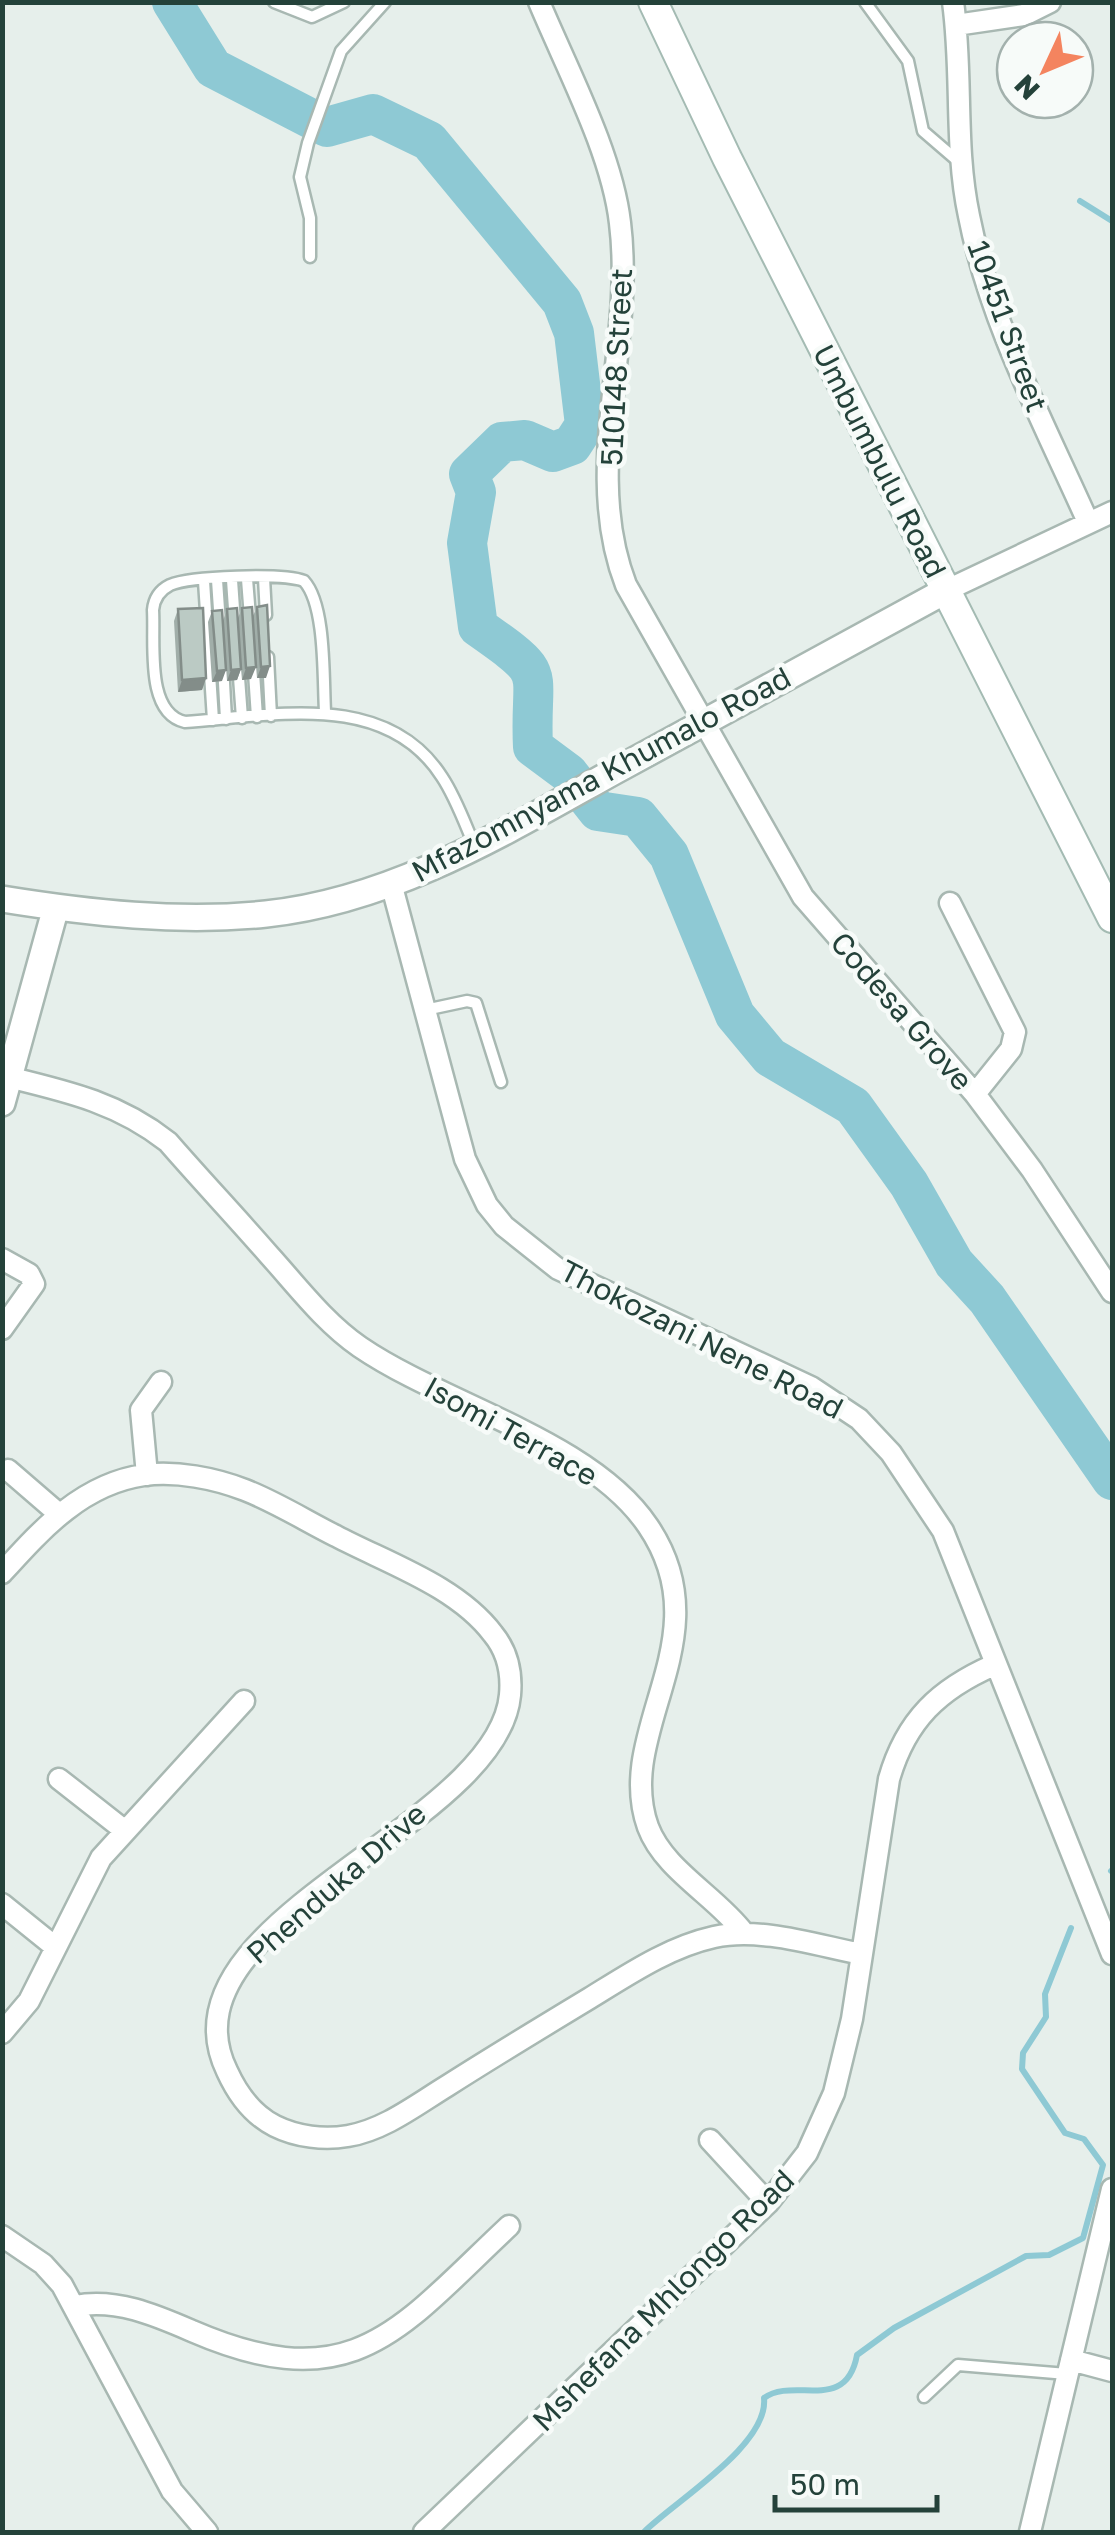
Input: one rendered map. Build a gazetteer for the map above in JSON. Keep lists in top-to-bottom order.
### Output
{
  "streets": {
    "main road": ["Umbumbulu Road"],
    "street": [
      "10451 Street",
      "510148 Street",
      "Mfazomnyama Khumalo Road",
      "Codesa Grove",
      "Thokozani Nene Road",
      "Isomi Terrace",
      "Phenduka Drive",
      "Mshefana Mhlongo Road"
    ]
  },
  "crossings": [
    ["510148 Street", "Mfazomnyama Khumalo Road"],
    ["510148 Street", "Codesa Grove"],
    ["Umbumbulu Road", "Mfazomnyama Khumalo Road"],
    ["Mfazomnyama Khumalo Road", "Codesa Grove"],
    ["Mfazomnyama Khumalo Road", "Thokozani Nene Road"],
    ["Thokozani Nene Road", "Mshefana Mhlongo Road"],
    ["Isomi Terrace", "Phenduka Drive"],
    ["Phenduka Drive", "Mshefana Mhlongo Road"]
  ],
  "scale_bar": "50 m",
  "north": "bottom left"
}
